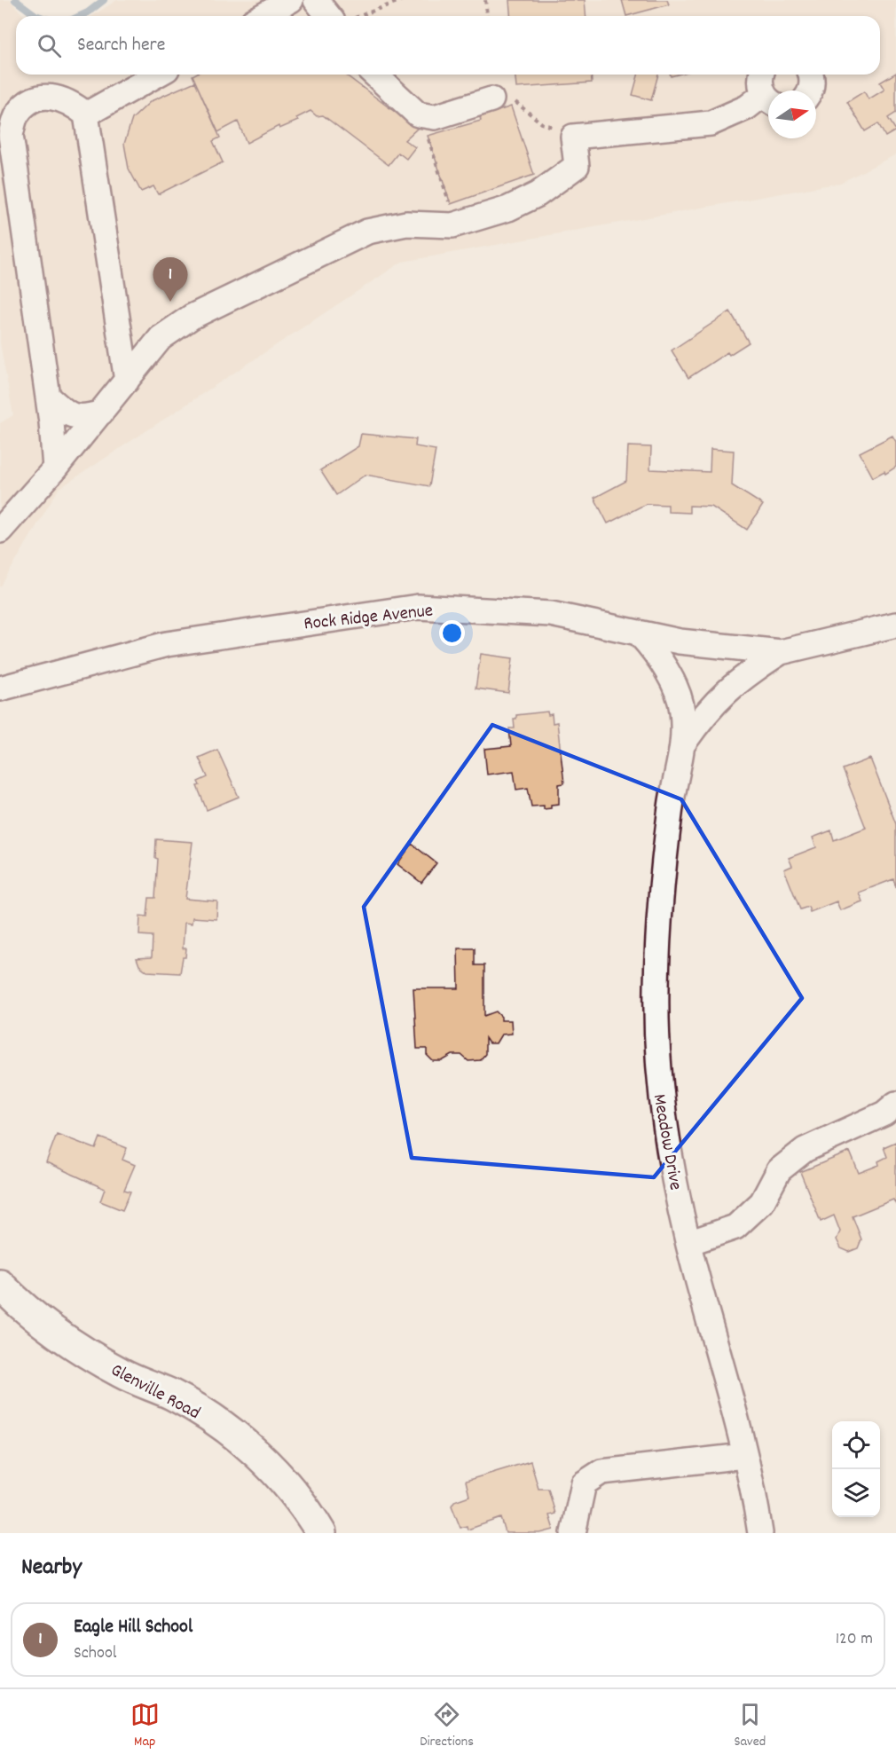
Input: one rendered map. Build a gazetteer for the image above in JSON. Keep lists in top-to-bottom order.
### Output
{
  "streets": {
    "main road": ["Glenville Road"],
    "street": ["Rock Ridge Avenue", "Meadow Drive"]
  },
  "crossings": [
    ["Rock Ridge Avenue", "Meadow Drive"]
  ],
  "north": "right",
  "page": {
    "search": "Search here",
    "pins": "1",
    "heading": "Nearby",
    "list": [
      {
        "mark": "1",
        "name": "Eagle Hill School",
        "note": "School",
        "value": "120 m"
      }
    ],
    "nav": ["Map", "Directions", "Saved"]
  }
}
